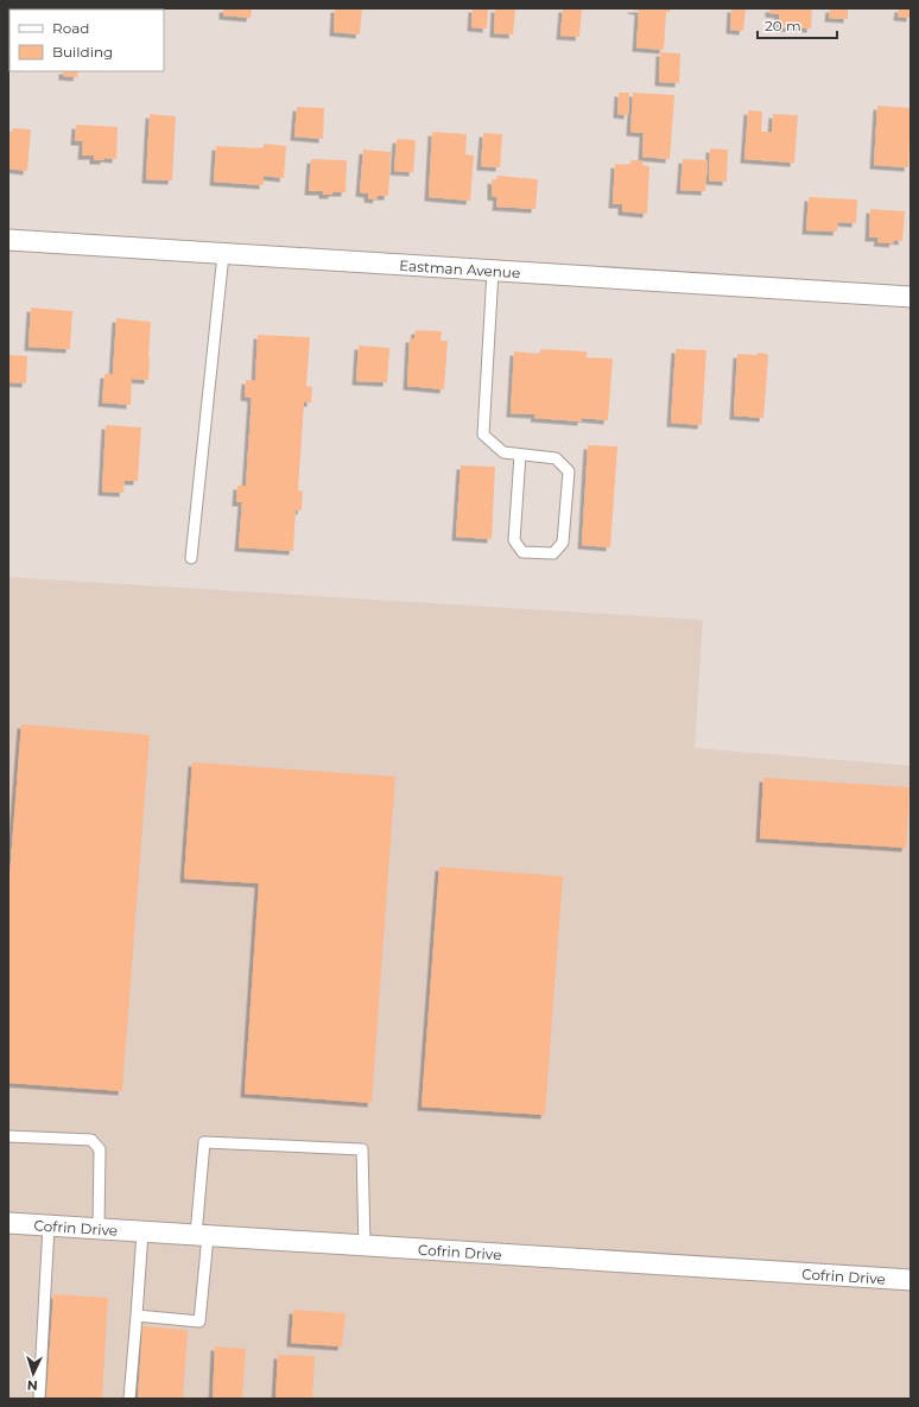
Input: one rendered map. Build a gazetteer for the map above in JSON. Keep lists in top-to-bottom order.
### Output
{
  "streets": {
    "street": ["Eastman Avenue", "Cofrin Drive"]
  },
  "legend": ["Road", "Building"],
  "scale_bar": "20 m",
  "north": "bottom"
}
